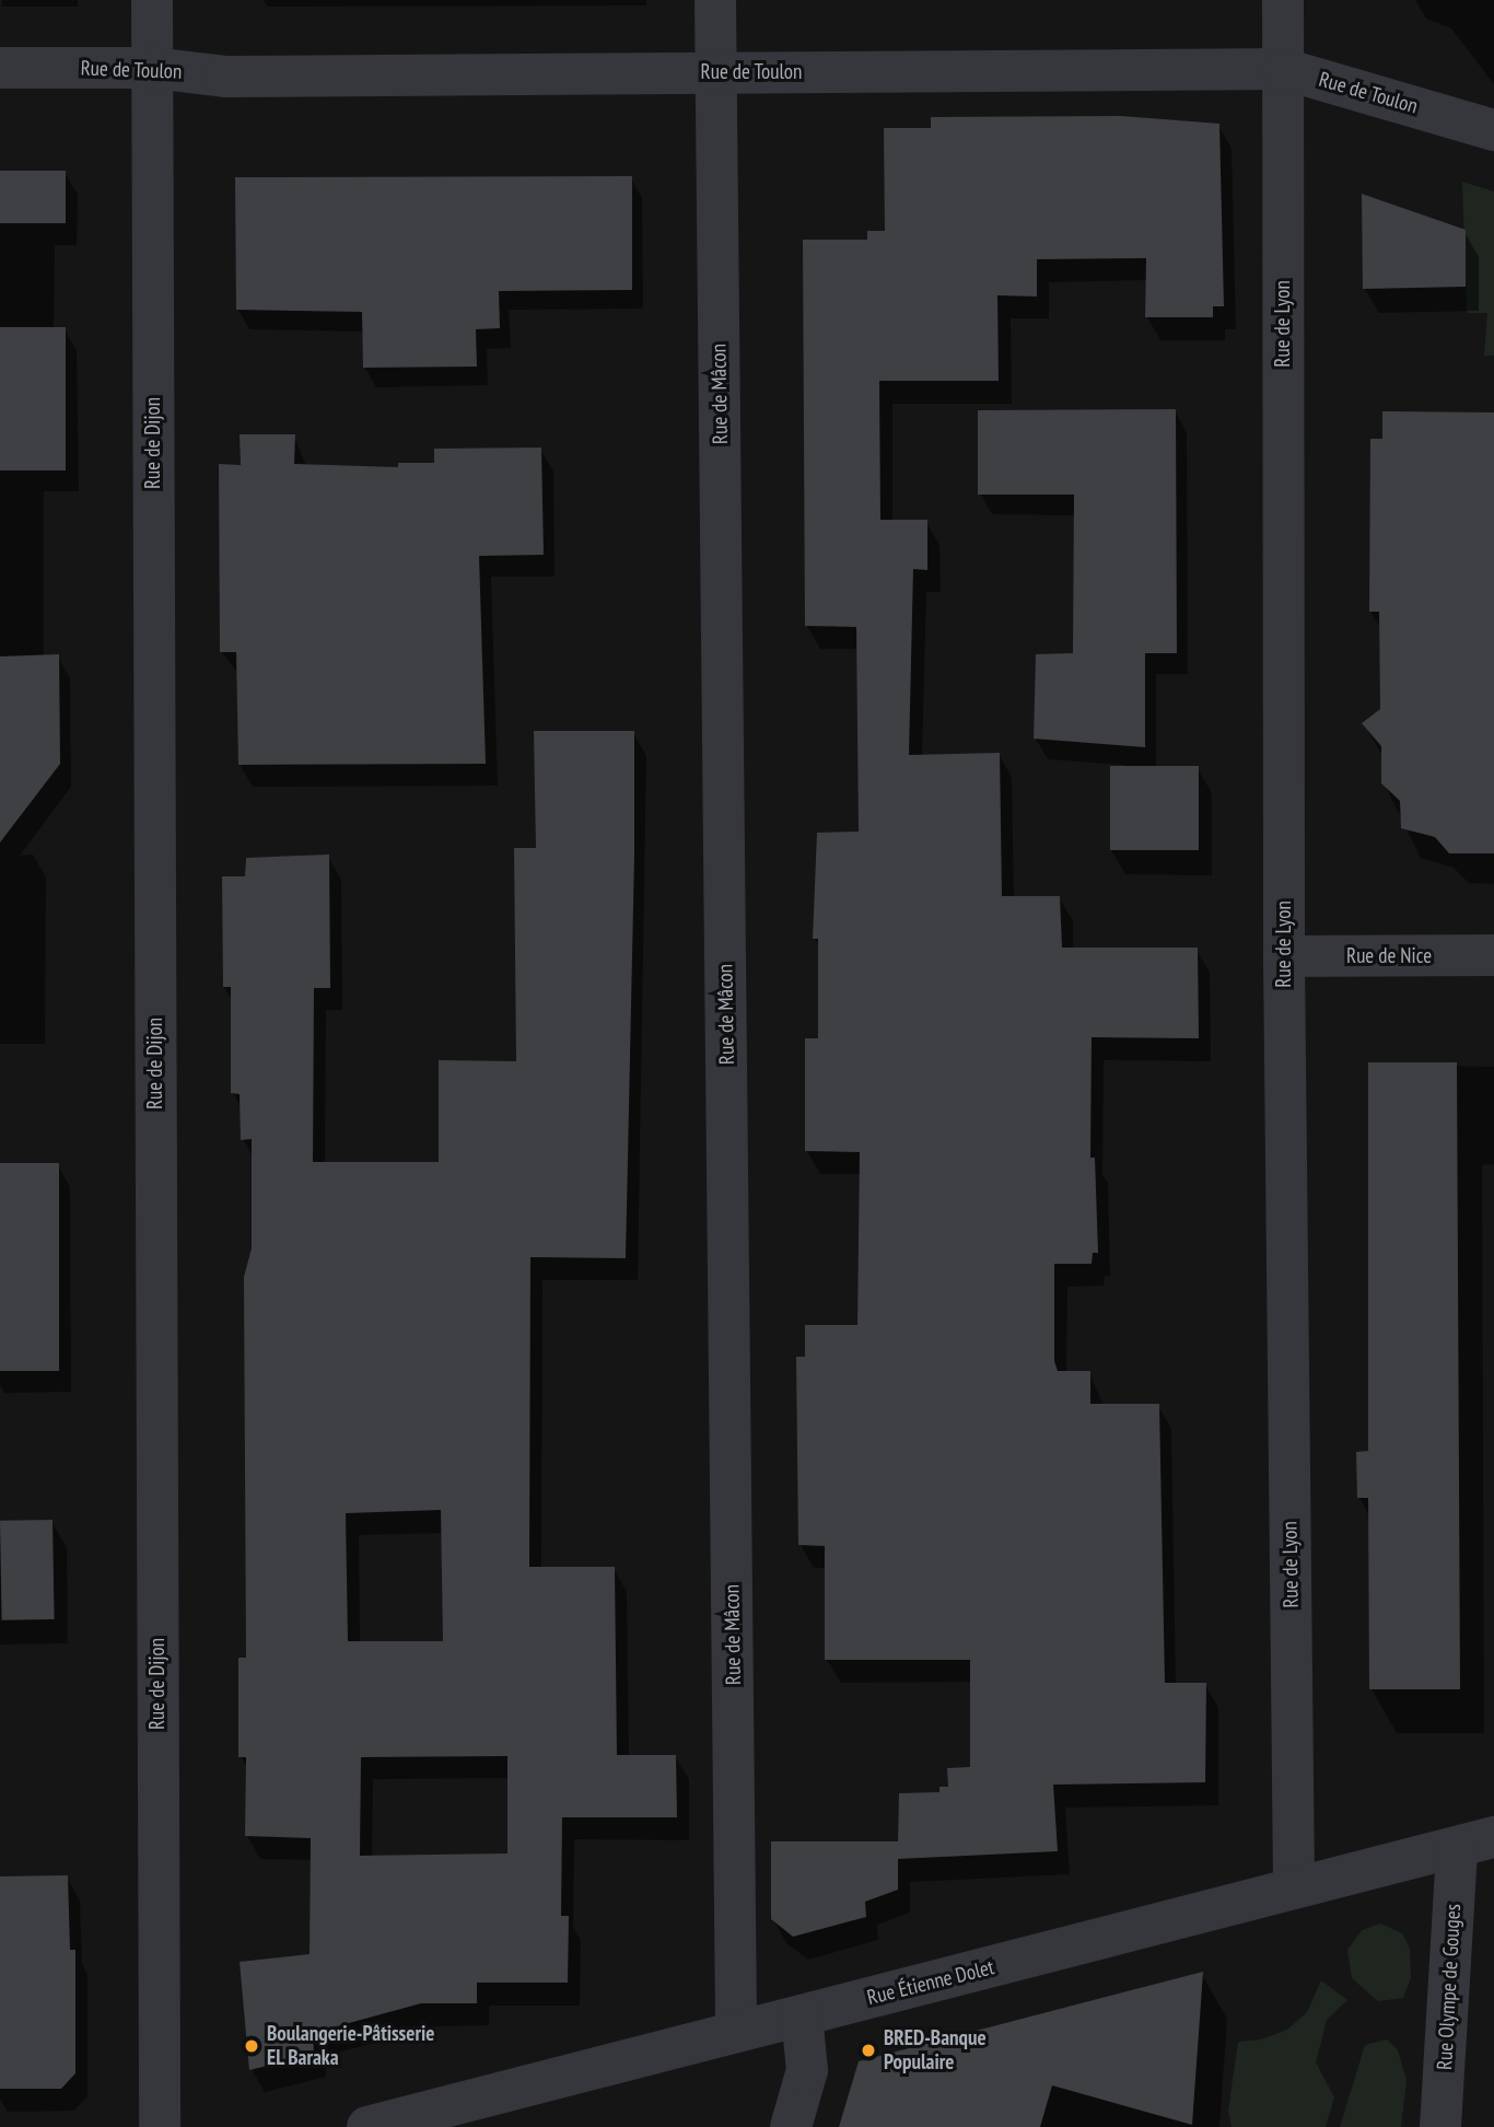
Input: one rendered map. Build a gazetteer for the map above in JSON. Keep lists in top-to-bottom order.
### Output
{
  "streets": {
    "street": [
      "Rue de Toulon",
      "Rue de Lyon",
      "Rue de Mâcon",
      "Rue de Dijon",
      "Rue de Nice",
      "Rue Étienne Dolet",
      "Rue Olympe de Gouges"
    ]
  },
  "crossings": [
    ["Rue de Toulon", "Rue de Lyon"],
    ["Rue de Toulon", "Rue de Mâcon"],
    ["Rue de Toulon", "Rue de Dijon"],
    ["Rue de Lyon", "Rue de Nice"],
    ["Rue de Lyon", "Rue Étienne Dolet"],
    ["Rue de Mâcon", "Rue Étienne Dolet"],
    ["Rue Étienne Dolet", "Rue Olympe de Gouges"]
  ],
  "places": ["Boulangerie-Pâtisserie EL Baraka", "BRED-Banque Populaire"]
}
